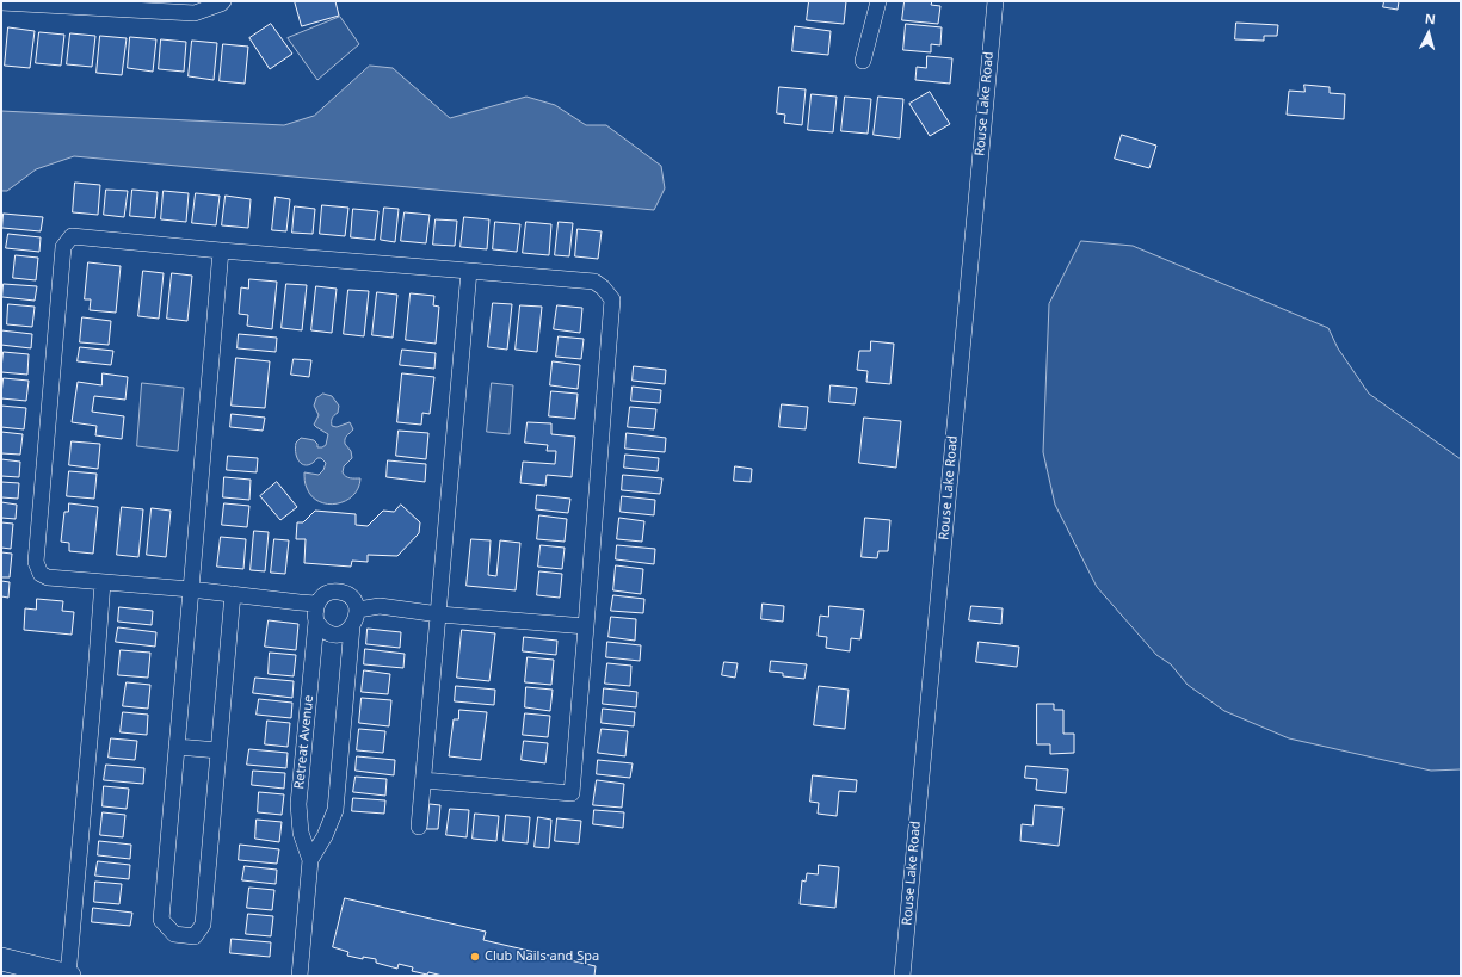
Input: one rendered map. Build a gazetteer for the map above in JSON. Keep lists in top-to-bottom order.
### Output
{
  "streets": {
    "street": ["Rouse Lake Road", "Retreat Avenue"]
  },
  "places": ["Club Nails and Spa"],
  "north": "top"
}
